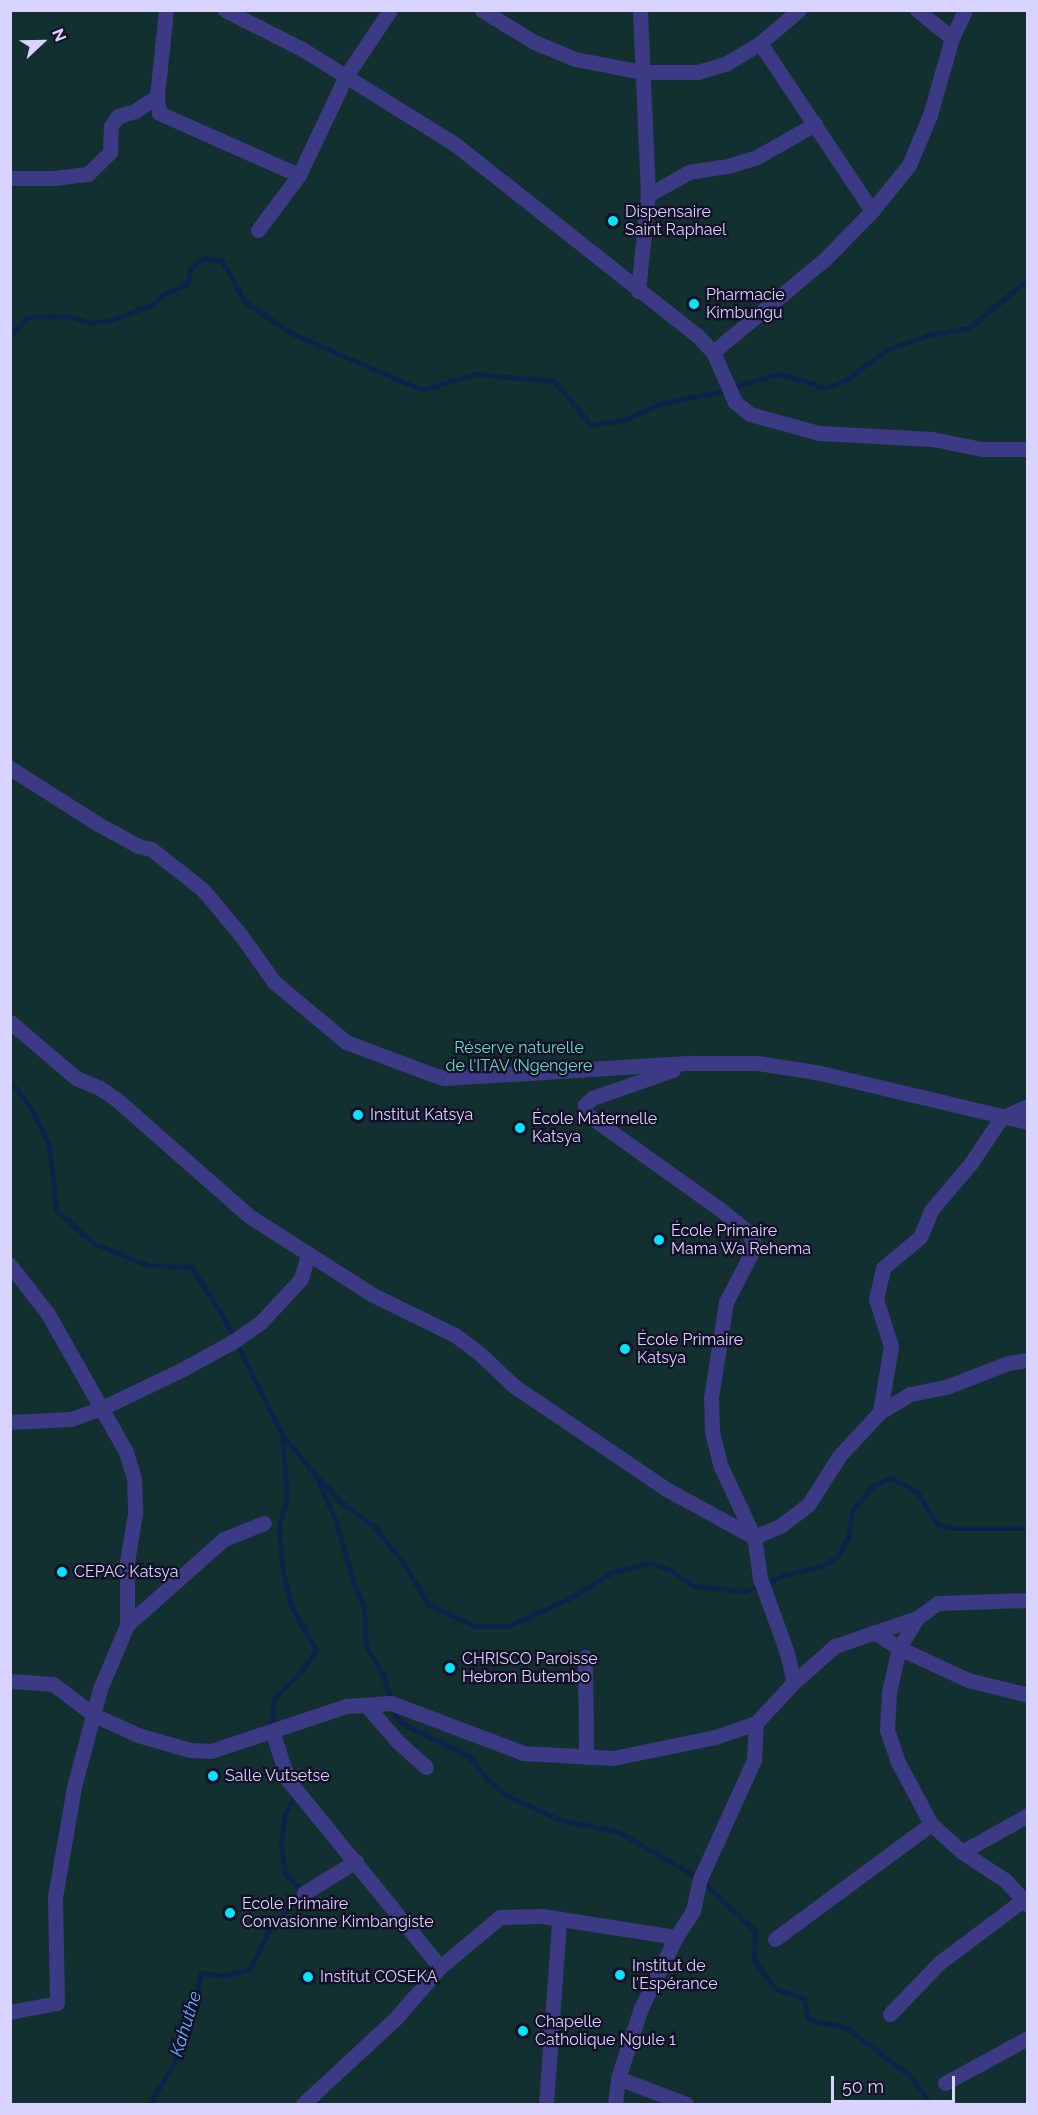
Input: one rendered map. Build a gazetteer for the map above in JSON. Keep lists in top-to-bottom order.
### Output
{
  "water": ["Kahuthe"],
  "parks": ["Réserve naturelle de l'ITAV (Ngengere"],
  "places": [
    "Dispensaire Saint Raphael",
    "Pharmacie Kimbungu",
    "Institut Katsya",
    "École Maternelle Katsya",
    "École Primaire Mama Wa Rehema",
    "École Primaire Katsya",
    "CEPAC Katsya",
    "CHRISCO Paroisse Hebron Butembo",
    "Salle Vutsetse",
    "Ecole Primaire Convasionne Kimbangiste",
    "Institut de l'Espérance",
    "Institut COSEKA",
    "Chapelle Catholique Ngule 1"
  ],
  "scale_bar": "50 m",
  "north": "right"
}
